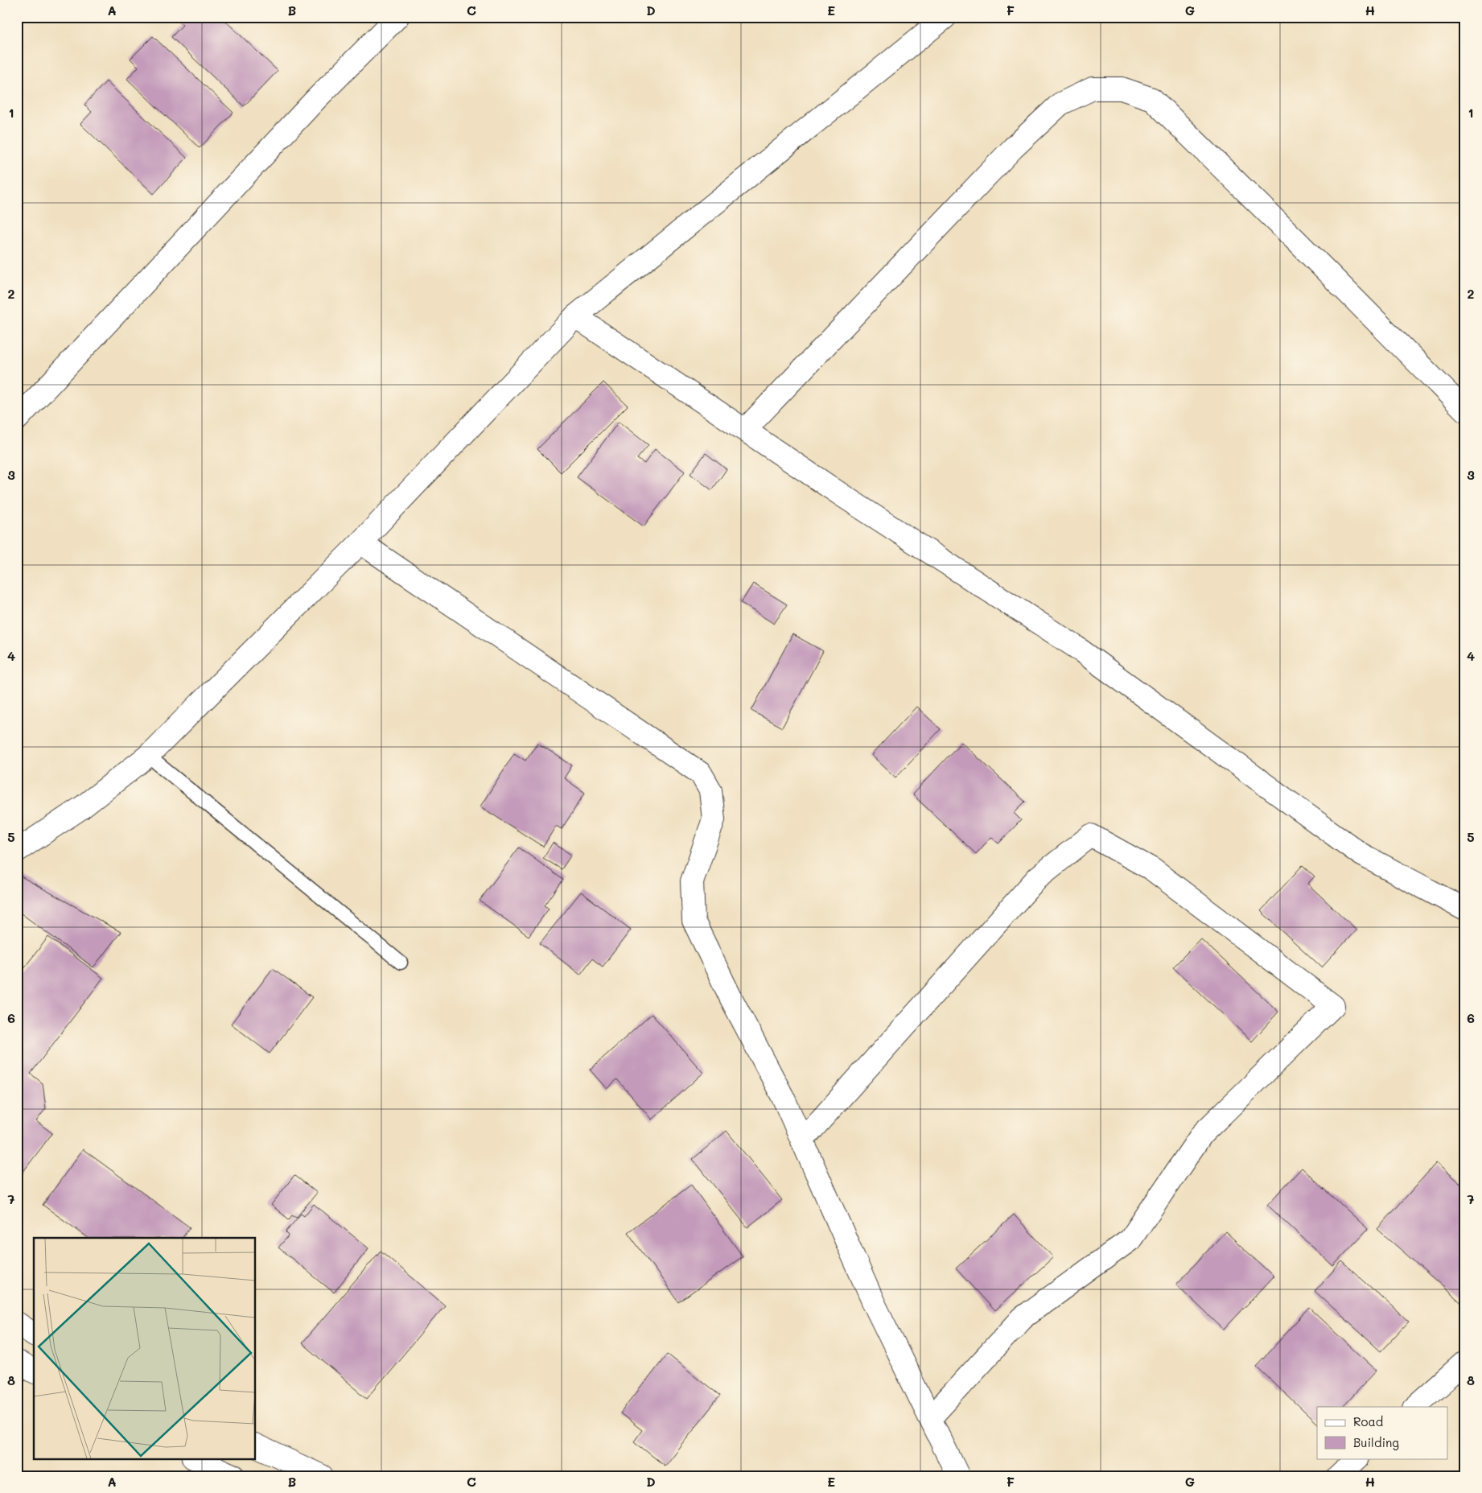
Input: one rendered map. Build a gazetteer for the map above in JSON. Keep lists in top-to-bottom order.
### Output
{
  "legend": ["Road", "Building"],
  "grid": {
    "columns": [
      "A",
      "B",
      "C",
      "D",
      "E",
      "F",
      "G",
      "H"
    ],
    "rows": [
      "1",
      "2",
      "3",
      "4",
      "5",
      "6",
      "7",
      "8"
    ]
  }
}
